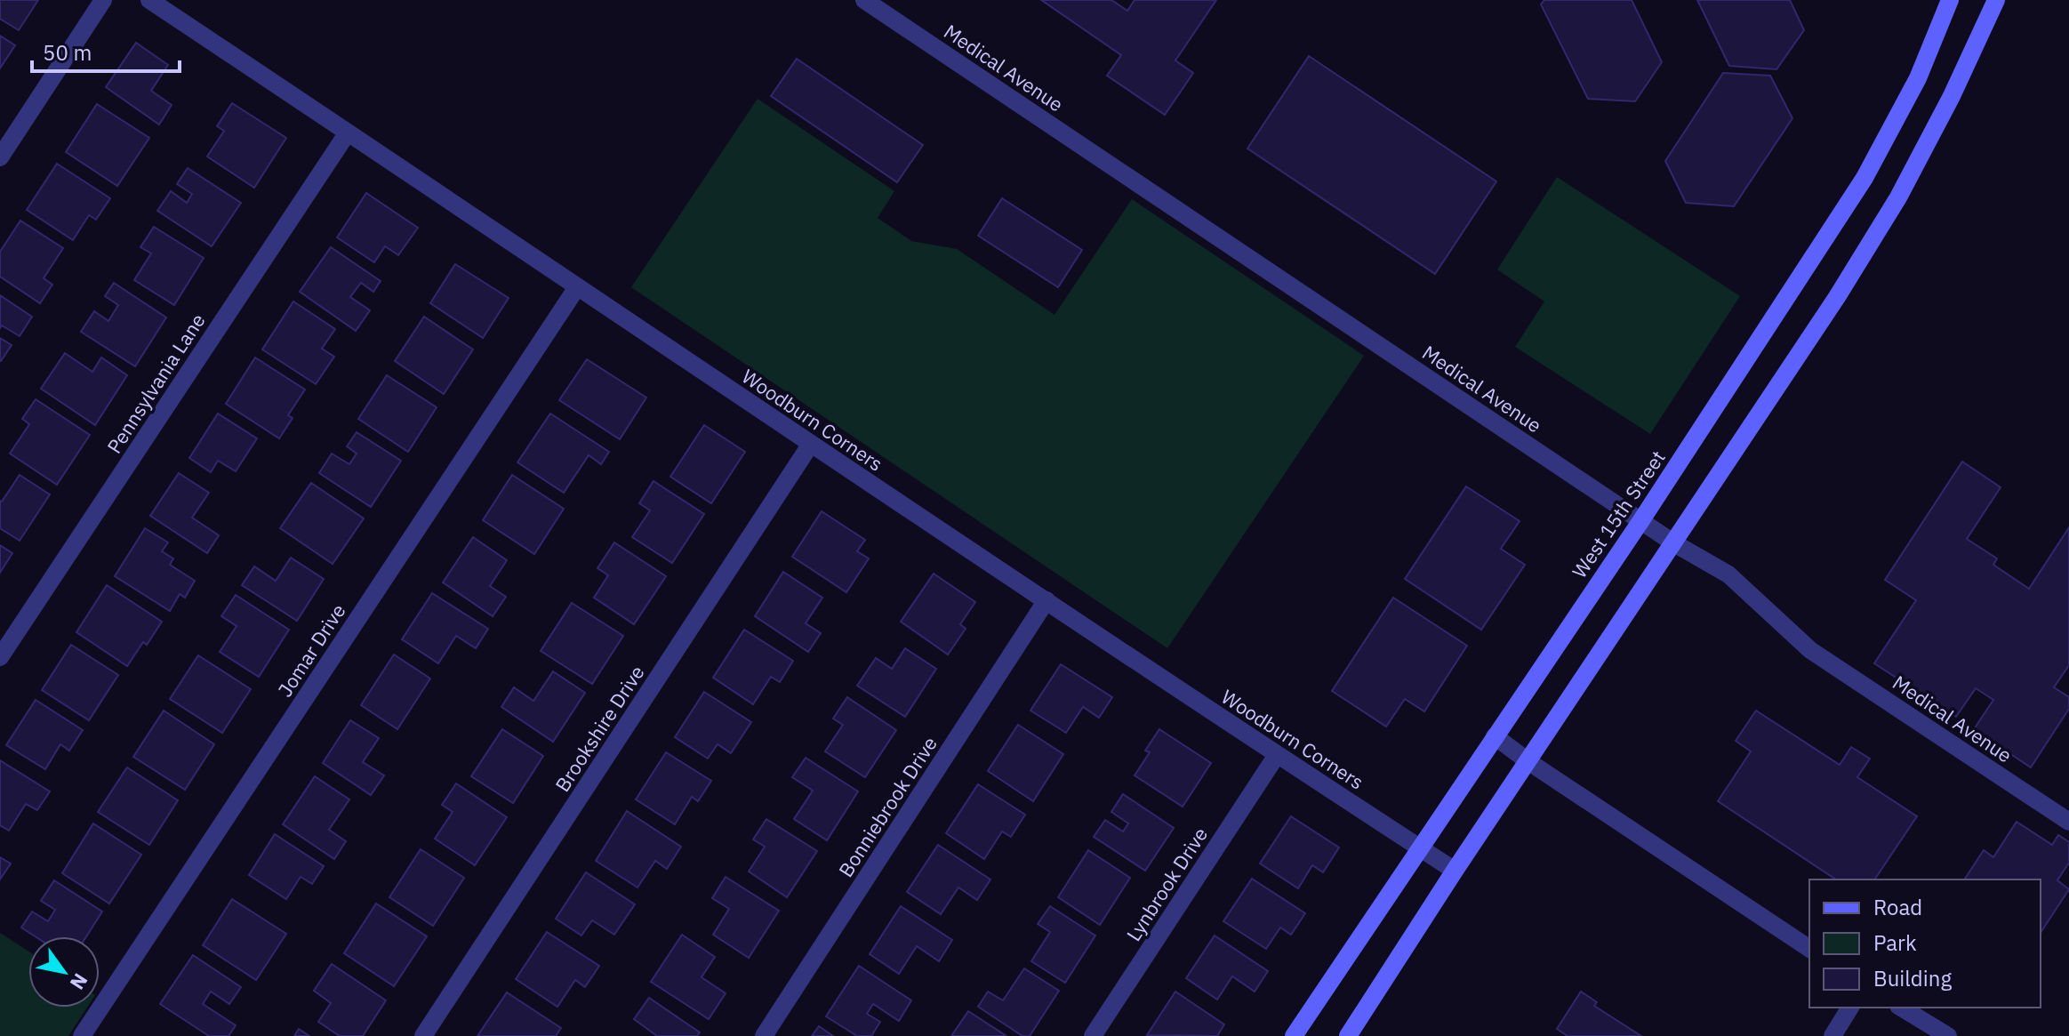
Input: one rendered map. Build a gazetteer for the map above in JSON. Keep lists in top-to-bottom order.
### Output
{
  "streets": {
    "main road": ["West 15th Street"],
    "street": [
      "Medical Avenue",
      "Pennsylvania Lane",
      "Woodburn Corners",
      "Jomar Drive",
      "Brookshire Drive",
      "Bonniebrook Drive",
      "Lynbrook Drive"
    ]
  },
  "crossings": [
    ["Medical Avenue", "West 15th Street"],
    ["Pennsylvania Lane", "Woodburn Corners"],
    ["Woodburn Corners", "West 15th Street"],
    ["Woodburn Corners", "Jomar Drive"],
    ["Woodburn Corners", "Brookshire Drive"],
    ["Woodburn Corners", "Bonniebrook Drive"],
    ["Woodburn Corners", "Lynbrook Drive"]
  ],
  "legend": ["Road", "Park", "Building"],
  "scale_bar": "50 m",
  "north": "bottom right"
}
